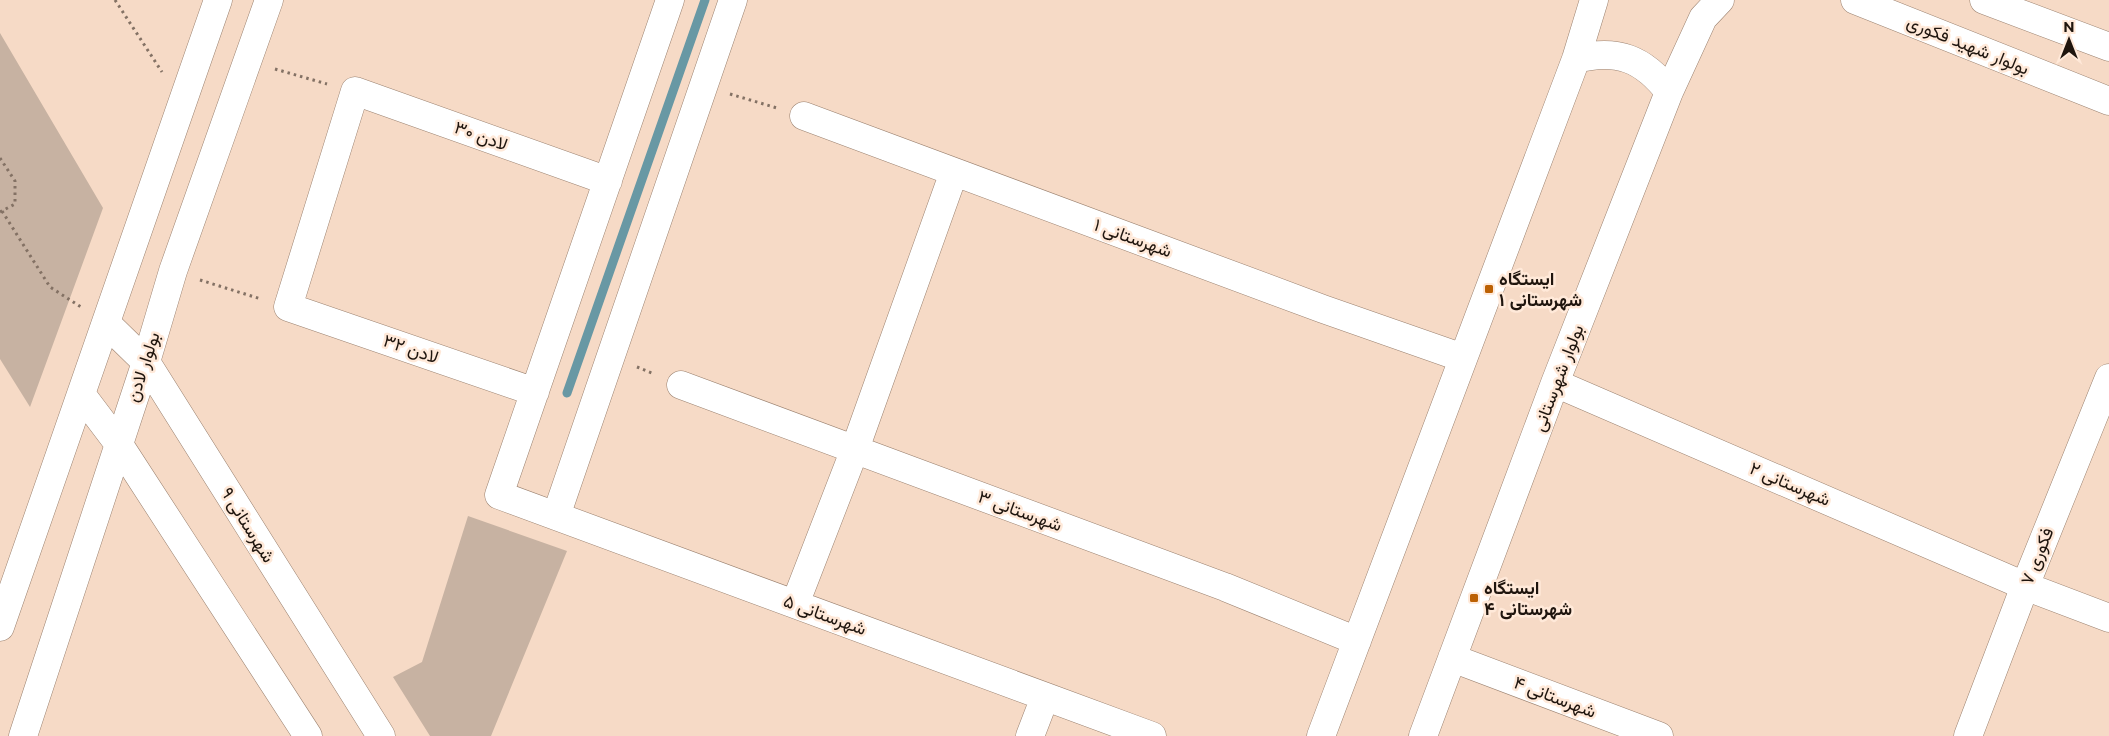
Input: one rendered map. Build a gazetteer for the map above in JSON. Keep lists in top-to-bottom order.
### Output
{
  "streets": {
    "street": [
      "بولوار شهید فکوری",
      "لادن ۳۰",
      "شهرستانی ۱",
      "لادن ۳۲",
      "بولوار لادن",
      "بولوار شهرستانی",
      "شهرستانی ۲",
      "شهرستانی ۳",
      "شهرستانی ۹",
      "فکوری ۷",
      "شهرستانی ۵",
      "شهرستانی ۴"
    ]
  },
  "crossings": [
    ["لادن ۳۲", "شهرستانی ۵"],
    ["بولوار لادن", "شهرستانی ۹"],
    ["بولوار شهرستانی", "شهرستانی ۲"],
    ["بولوار شهرستانی", "شهرستانی ۴"],
    ["شهرستانی ۲", "فکوری ۷"]
  ],
  "places": {
    "transit": ["ایستگاه شهرستانی ۱", "ایستگاه شهرستانی ۴"]
  },
  "north": "top"
}
